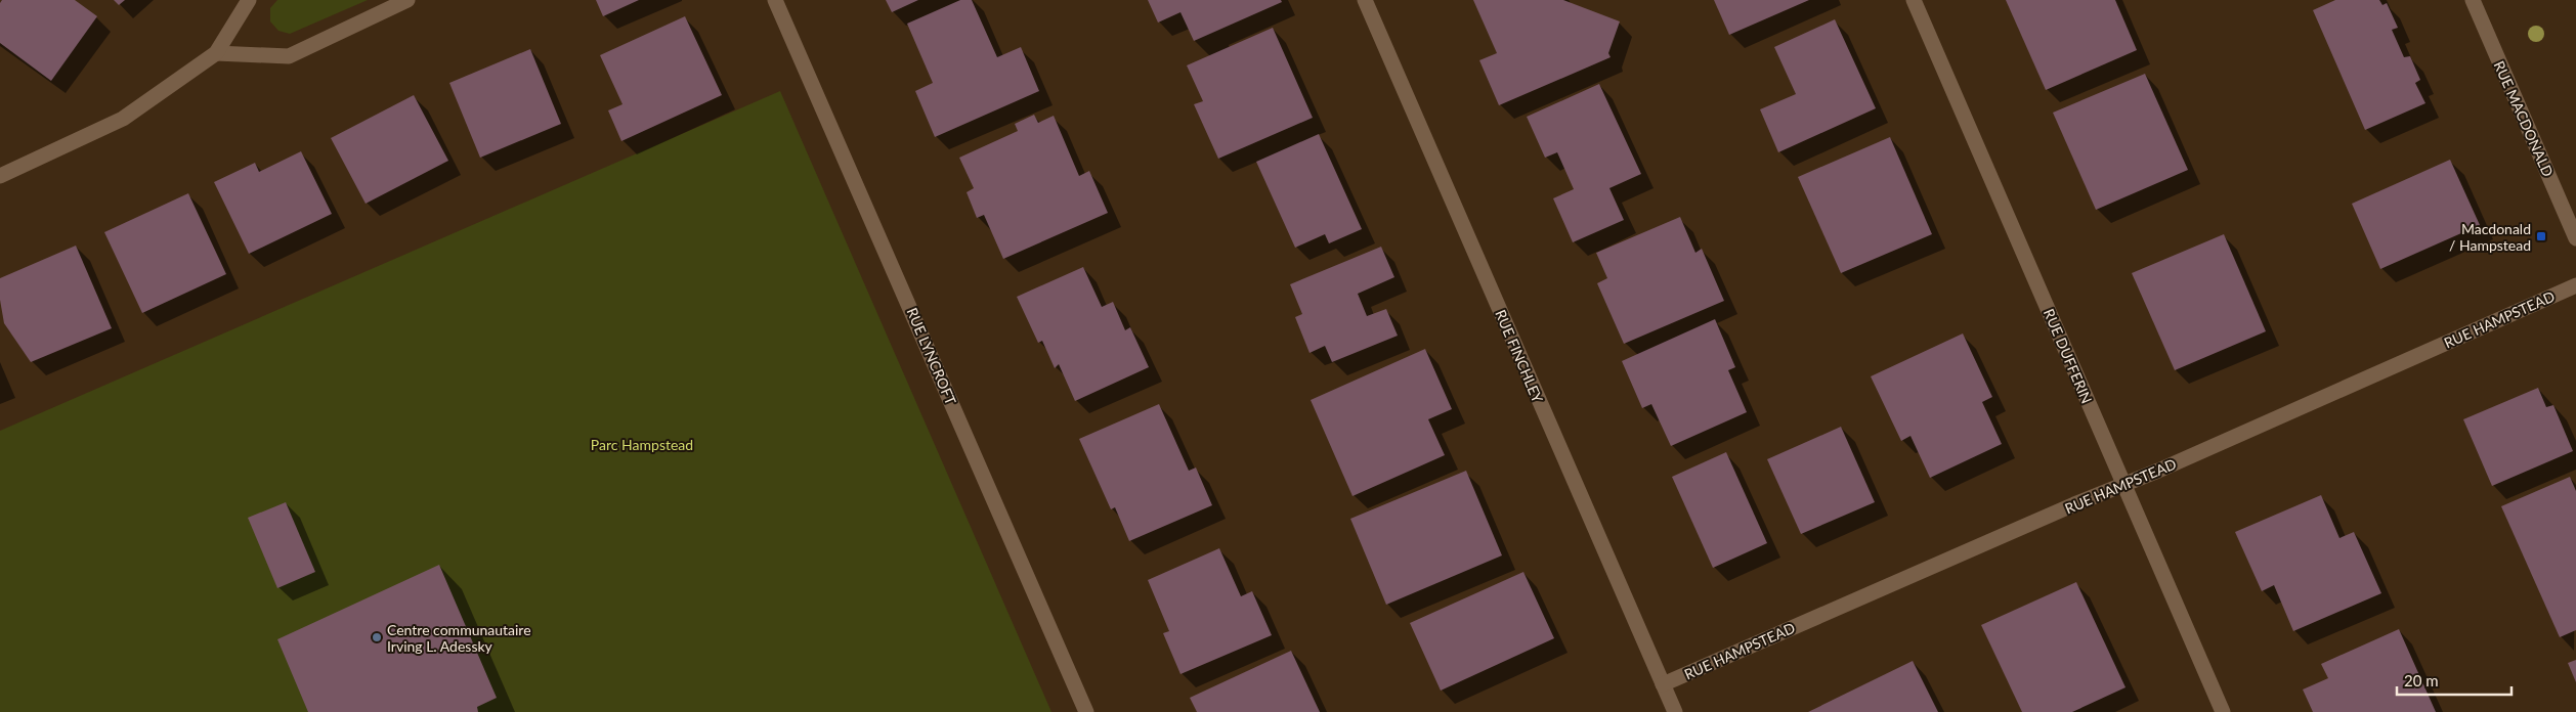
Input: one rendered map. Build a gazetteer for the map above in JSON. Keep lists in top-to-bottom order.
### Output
{
  "streets": {
    "street": [
      "RUE MACDONALD",
      "RUE HAMPSTEAD",
      "RUE LYNCROFT",
      "RUE FINCHLEY",
      "RUE DUFFERIN"
    ]
  },
  "crossings": [
    ["RUE HAMPSTEAD", "RUE FINCHLEY"],
    ["RUE HAMPSTEAD", "RUE DUFFERIN"]
  ],
  "parks": ["Parc Hampstead"],
  "places": {
    "transit": ["Macdonald / Hampstead"],
    "other": ["Centre communautaire Irving L. Adessky"]
  },
  "scale_bar": "20 m"
}
